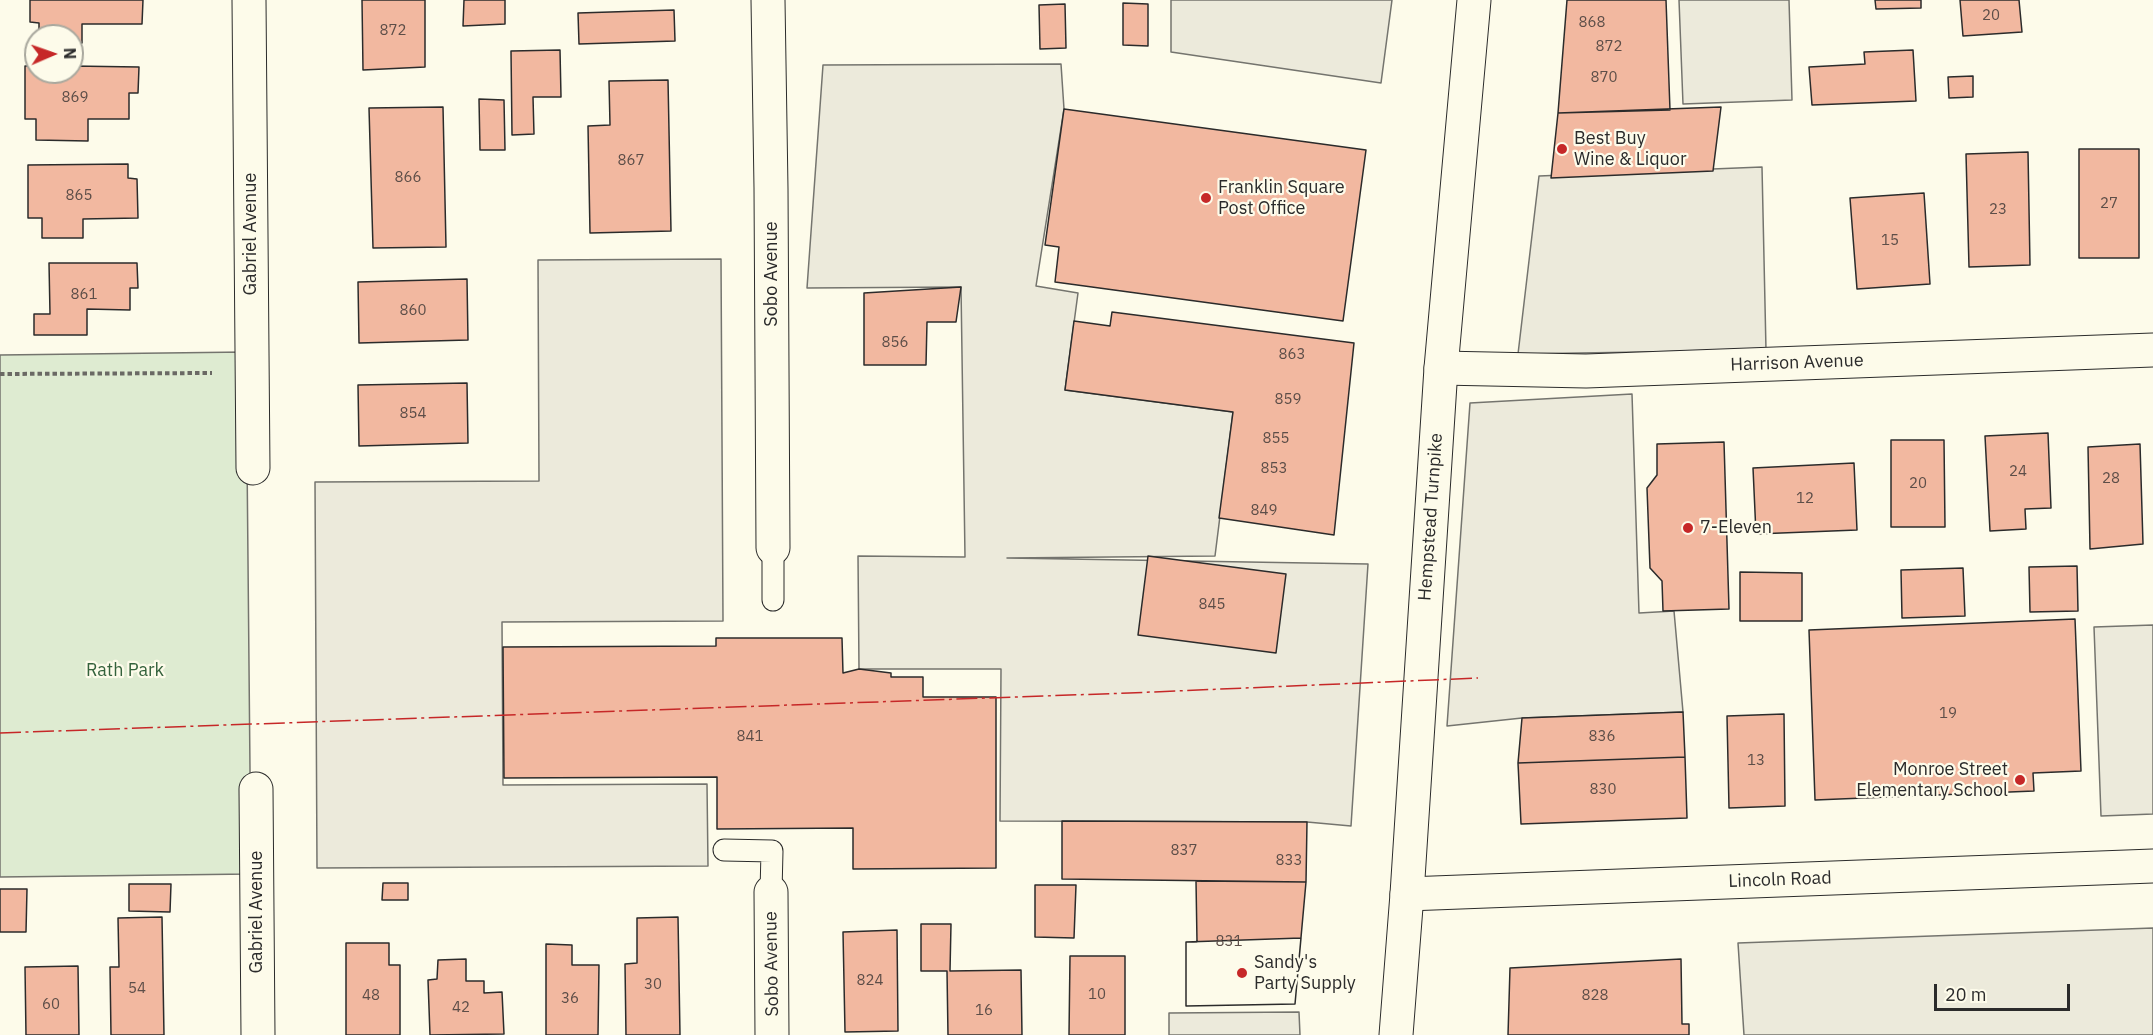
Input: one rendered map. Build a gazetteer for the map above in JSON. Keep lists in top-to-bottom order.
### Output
{
  "streets": {
    "street": [
      "Gabriel Avenue",
      "Sobo Avenue",
      "Harrison Avenue",
      "Hempstead Turnpike",
      "Lincoln Road"
    ]
  },
  "crossings": [
    ["Harrison Avenue", "Hempstead Turnpike"],
    ["Hempstead Turnpike", "Lincoln Road"]
  ],
  "parks": ["Rath Park"],
  "places": [
    "Best Buy Wine & Liquor",
    "Franklin Square Post Office",
    "7-Eleven",
    "Monroe Street Elementary School",
    "Sandy's Party Supply"
  ],
  "house_numbers": [
    "20",
    "868",
    "872",
    "872",
    "870",
    "869",
    "867",
    "866",
    "865",
    "27",
    "23",
    "15",
    "861",
    "860",
    "856",
    "863",
    "859",
    "854",
    "855",
    "853",
    "24",
    "28",
    "20",
    "12",
    "849",
    "845",
    "19",
    "841",
    "836",
    "13",
    "830",
    "837",
    "833",
    "831",
    "824",
    "30",
    "54",
    "10",
    "48",
    "828",
    "36",
    "60",
    "42",
    "16"
  ],
  "scale_bar": "20 m",
  "north": "right"
}
